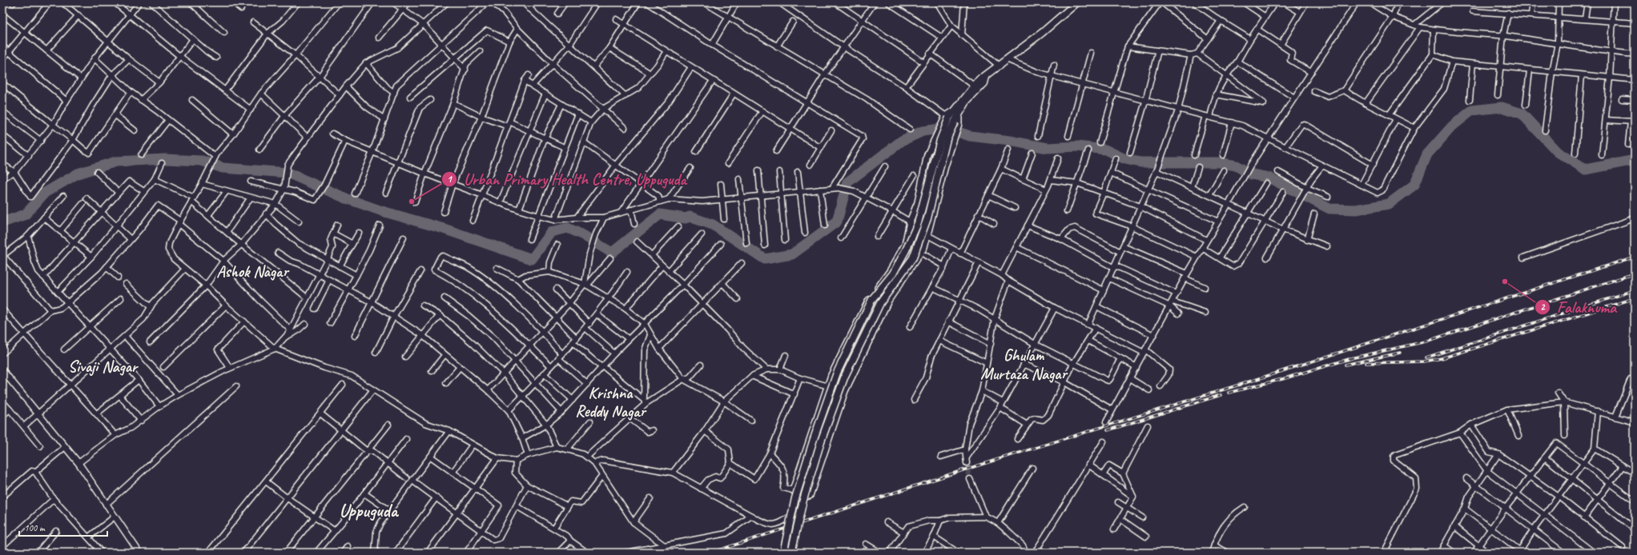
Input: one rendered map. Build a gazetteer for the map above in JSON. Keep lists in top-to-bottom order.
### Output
{
  "districts": [
    "Ashok Nagar",
    "Ghulam Murtaza Nagar",
    "Sivaji Nagar",
    "Krishna Reddy Nagar",
    "Uppuguda"
  ],
  "places": ["Urban Primary Health Centre, Uppuguda", "Falaknuma"],
  "scale_bar": "100 m"
}
